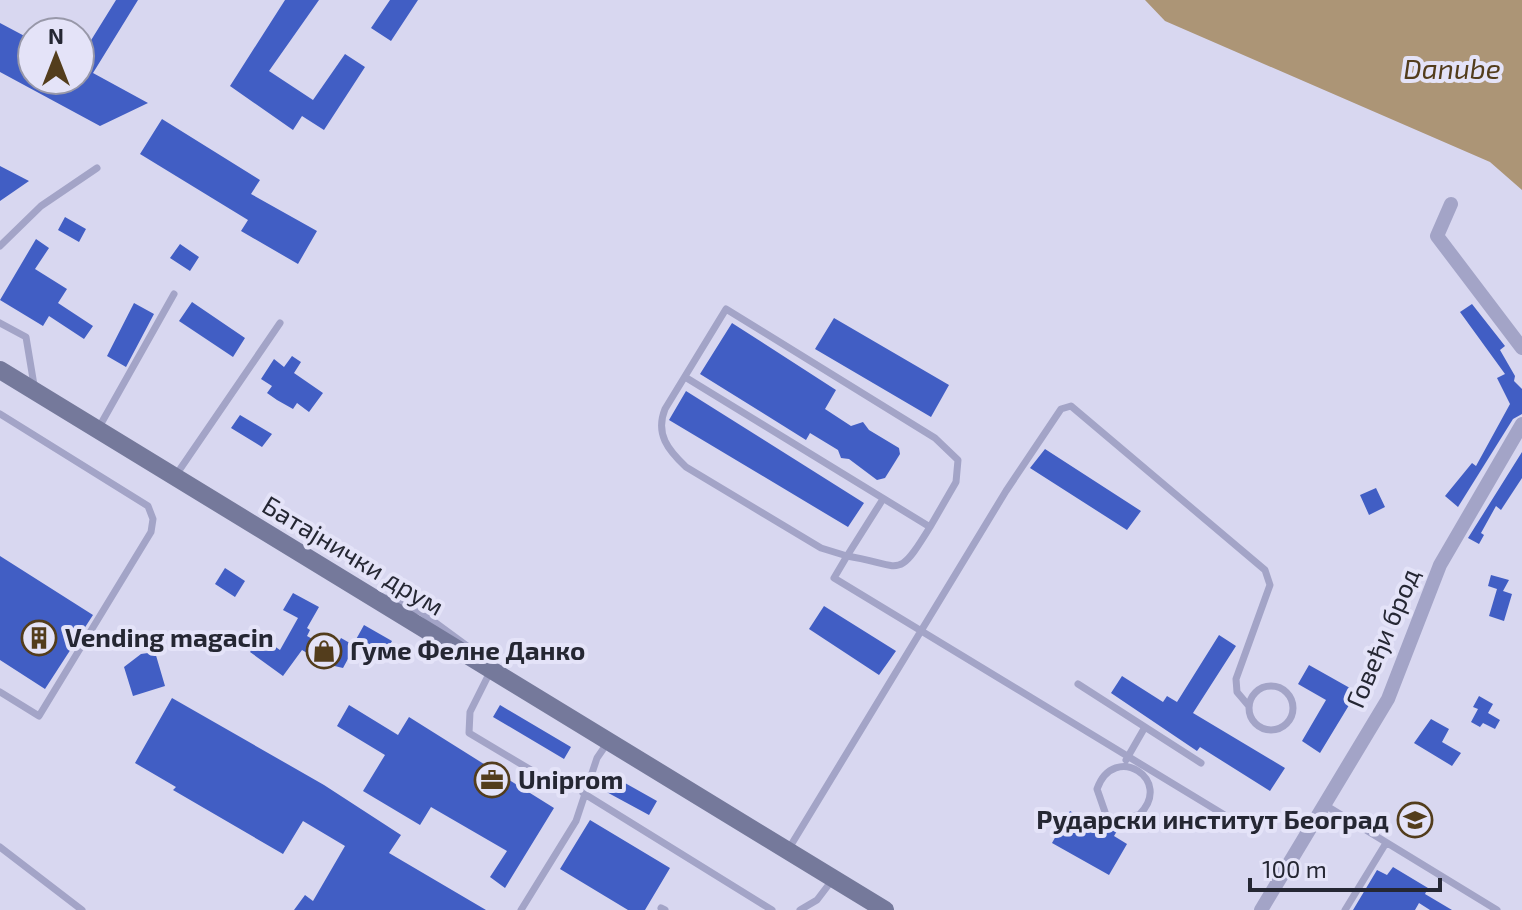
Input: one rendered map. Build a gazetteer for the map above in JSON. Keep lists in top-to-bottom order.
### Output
{
  "streets": {
    "main road": ["Батајнички друм"],
    "street": ["Говеђи брод"]
  },
  "water": ["Danube"],
  "places": {
    "building": ["Vending magacin"],
    "shop": ["Гуме Фелне Данко"],
    "office": ["Uniprom"],
    "school or university": ["Рударски институт Београд"]
  },
  "scale_bar": "100 m",
  "north": "top"
}
